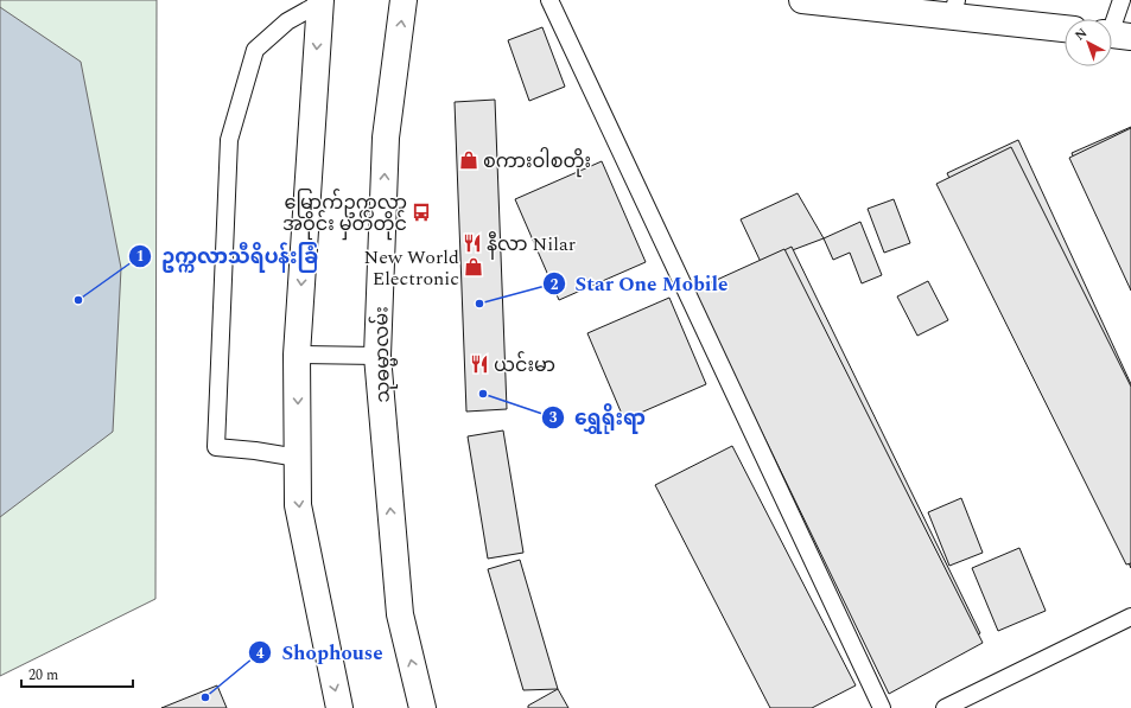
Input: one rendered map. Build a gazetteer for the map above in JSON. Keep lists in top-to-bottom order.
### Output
{
  "streets": {
    "main road": ["သုဓမ္မာလမ်း"]
  },
  "places": {
    "shop": ["စကားဝါစတိုး", "New World Electronic"],
    "bus stop": ["မြောက်ဥက္ကလာ အဝိုင်း မှတ်တိုင်"],
    "restaurant": ["နီလာ Nilar", "ယင်းမာ"],
    "other": [
      "ဥက္ကလာသီရိပန်းခြံ",
      "Star One Mobile",
      "ရွှေရိုးရာ",
      "Shophouse"
    ]
  },
  "scale_bar": "20 m",
  "north": "top left"
}
